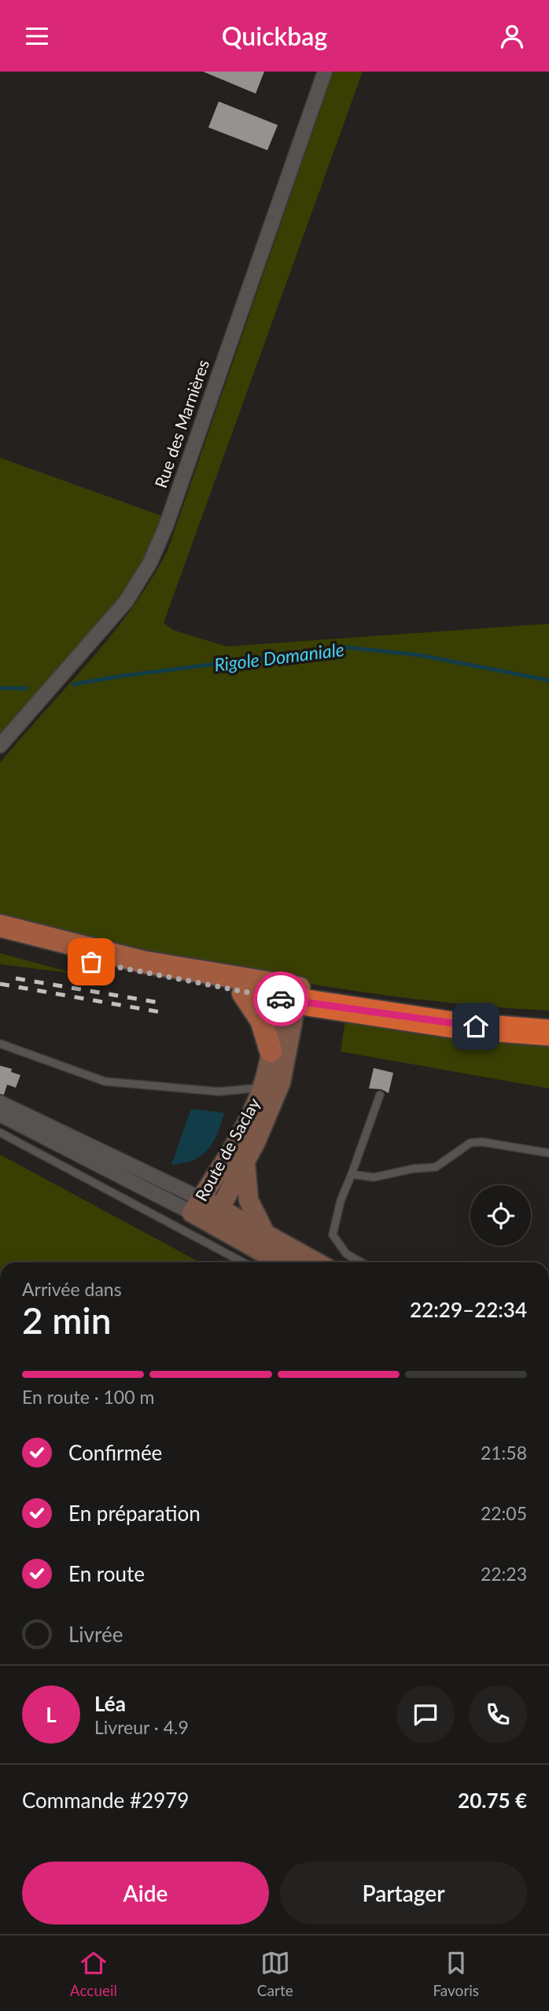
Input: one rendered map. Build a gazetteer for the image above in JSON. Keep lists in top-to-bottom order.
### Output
{
  "streets": {
    "main road": ["Route de Saclay"],
    "street": ["Rue des Marnières"]
  },
  "water": ["Rigole Domaniale"],
  "page": {
    "header": "Quickbag",
    "heading": ["2 min", "Arrivée dans", "22:29–22:34"],
    "panel": [
      "Léa",
      "Livreur · 4.9",
      "Commande #2979",
      "20.75 €"
    ],
    "bar": "En route · 100 m",
    "list": [
      ["Confirmée", "21:58"],
      ["En préparation", "22:05"],
      ["En route", "22:23"],
      "Livrée"
    ],
    "round": "L",
    "buttons": ["Aide", "Partager"],
    "tabs": ["Accueil", "Carte", "Favoris"]
  }
}
